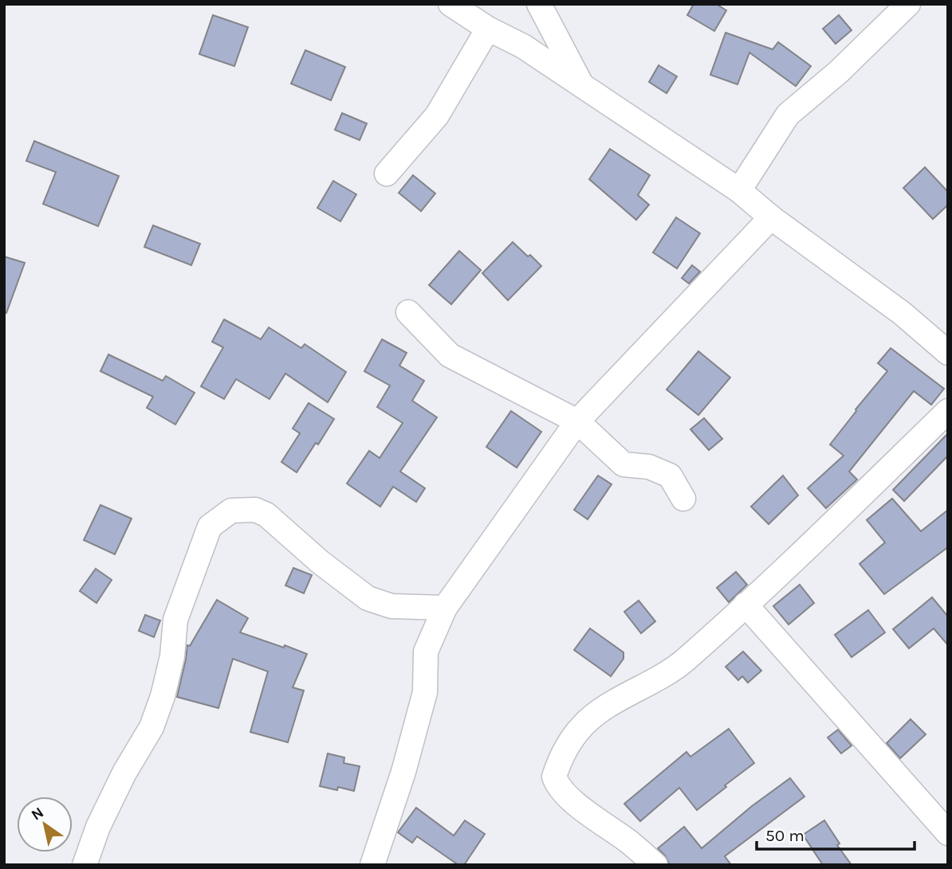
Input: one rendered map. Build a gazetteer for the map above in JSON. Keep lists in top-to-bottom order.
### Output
{
  "scale_bar": "50 m",
  "north": "top left"
}
